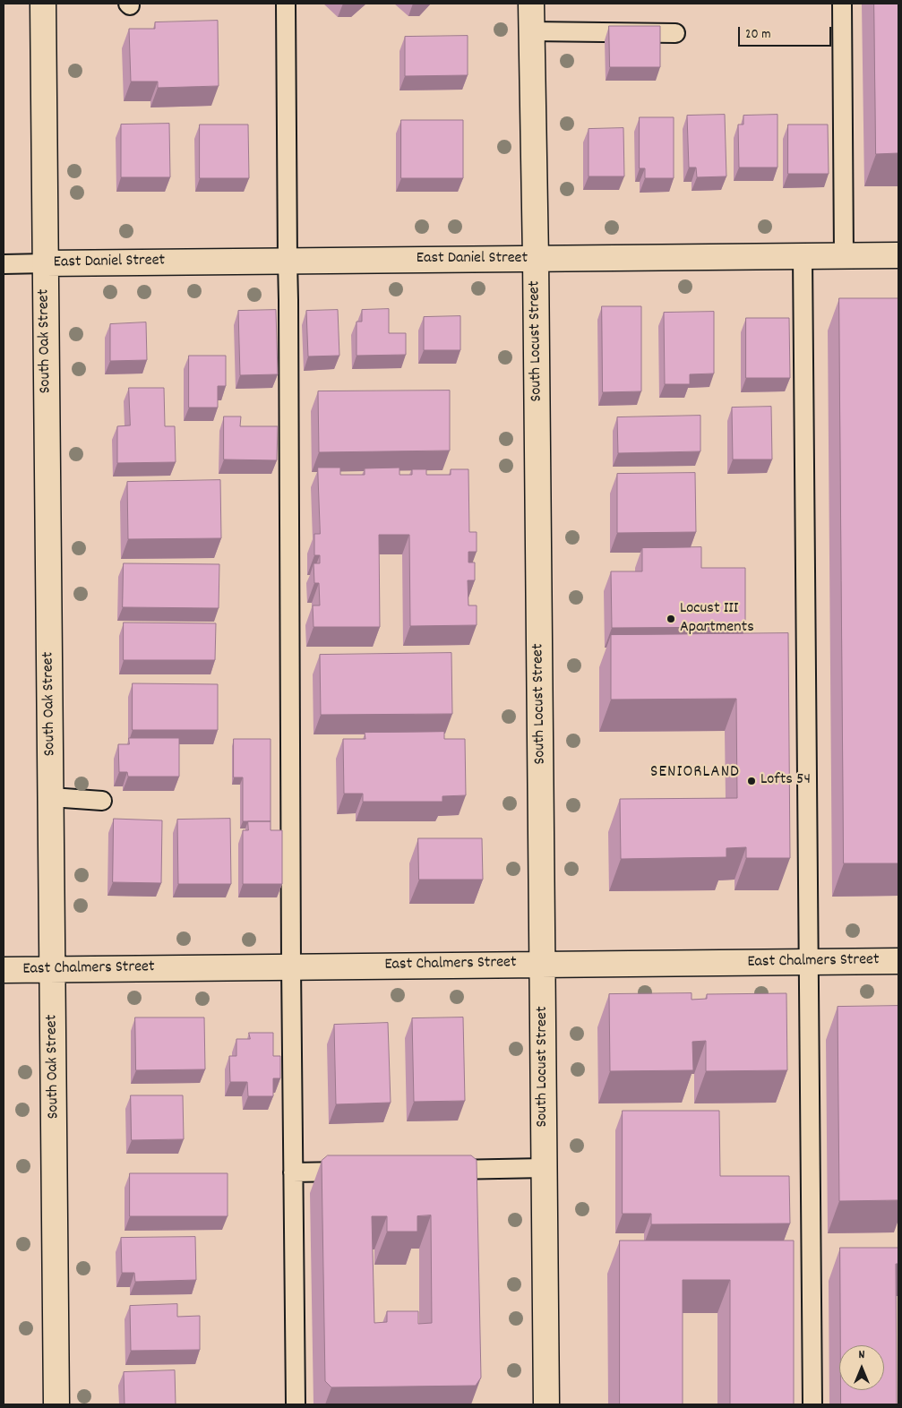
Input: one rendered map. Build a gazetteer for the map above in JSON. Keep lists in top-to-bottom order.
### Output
{
  "streets": {
    "street": [
      "East Daniel Street",
      "South Oak Street",
      "South Locust Street",
      "East Chalmers Street"
    ]
  },
  "crossings": [
    ["East Daniel Street", "South Oak Street"],
    ["East Daniel Street", "South Locust Street"],
    ["South Oak Street", "East Chalmers Street"],
    ["South Locust Street", "East Chalmers Street"]
  ],
  "districts": ["SENIORLAND"],
  "places": ["Locust III Apartments", "Lofts 54"],
  "scale_bar": "20 m",
  "north": "top"
}
